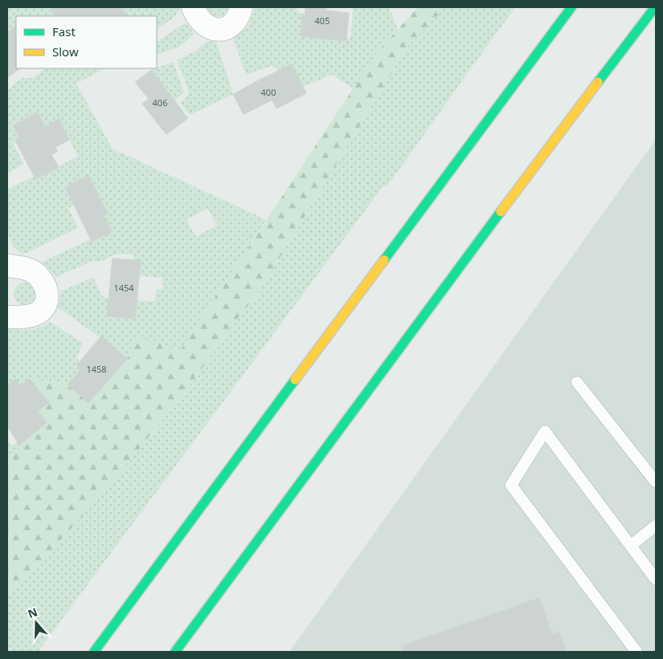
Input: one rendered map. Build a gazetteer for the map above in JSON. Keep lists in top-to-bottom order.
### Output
{
  "house_numbers": [
    "405",
    "400",
    "406",
    "1454",
    "1458"
  ],
  "legend": ["Fast", "Slow"],
  "north": "top"
}
